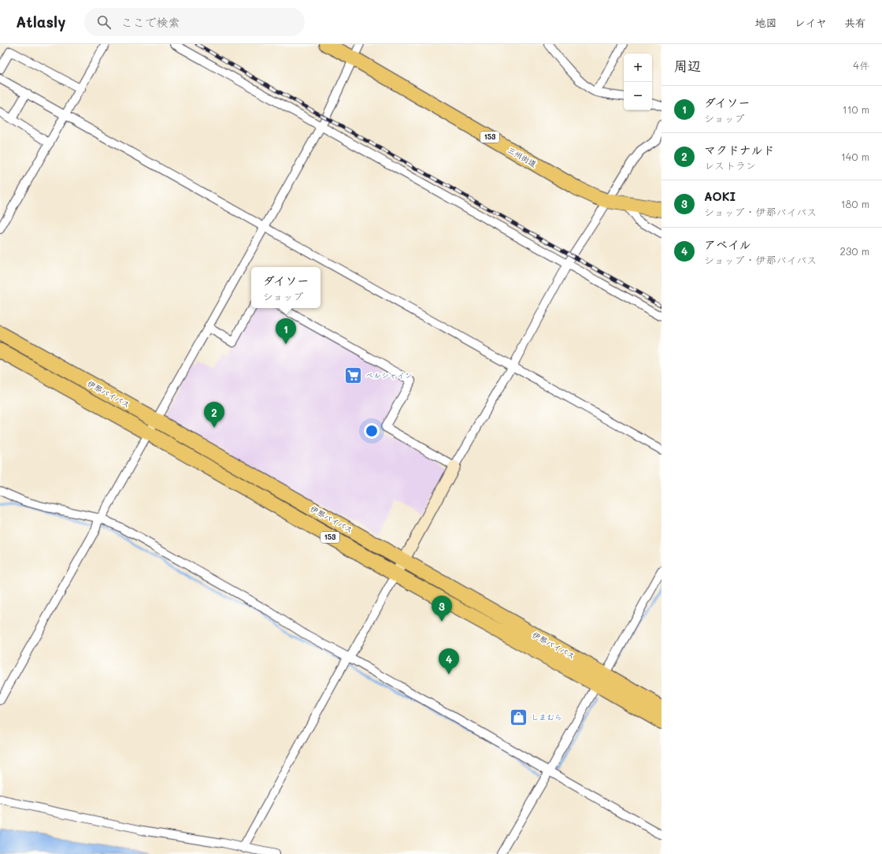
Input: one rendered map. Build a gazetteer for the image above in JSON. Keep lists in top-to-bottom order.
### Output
{
  "streets": {
    "highway": ["153", "三州街道", "伊那バイパス"]
  },
  "places": {
    "supermarket": ["ベルシャイン"],
    "shop": ["しまむら"]
  },
  "page": {
    "header": "Atlasly",
    "search": "ここで検索",
    "nav": ["地図", "レイヤ", "共有"],
    "heading": ["周辺", "4件"],
    "map_buttons": ["+", "−"],
    "list": [
      {
        "mark": "1",
        "name": "ダイソー",
        "note": "ショップ",
        "value": "110 m"
      },
      {
        "mark": "2",
        "name": "マクドナルド",
        "note": "レストラン",
        "value": "140 m"
      },
      {
        "mark": "3",
        "name": "AOKI",
        "note": "ショップ · 伊那バイパス",
        "value": "180 m"
      },
      {
        "mark": "4",
        "name": "アベイル",
        "note": "ショップ · 伊那バイパス",
        "value": "230 m"
      }
    ],
    "popup": ["ダイソー", "ショップ"],
    "pins": [
      "1",
      "2",
      "3",
      "4"
    ]
  }
}
